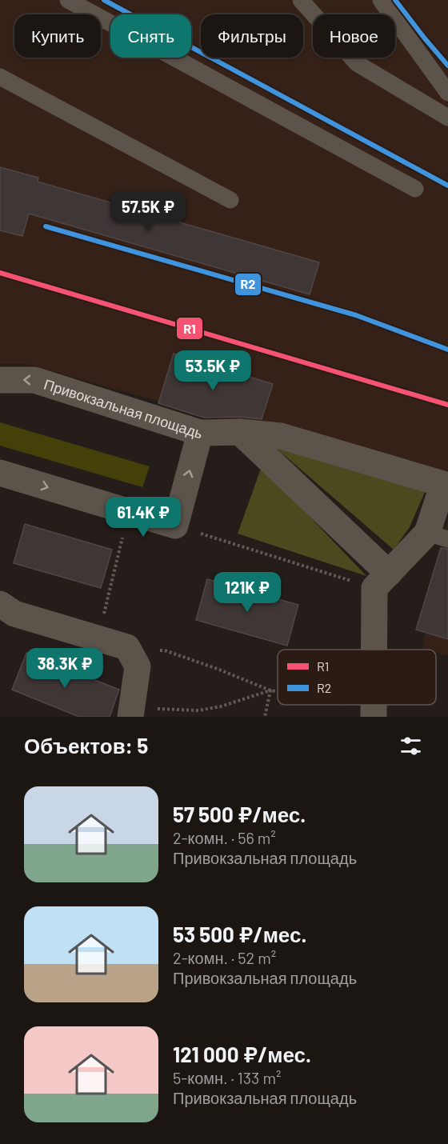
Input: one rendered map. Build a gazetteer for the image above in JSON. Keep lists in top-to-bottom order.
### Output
{
  "streets": {
    "street": ["Привокзальная площадь"]
  },
  "lines": ["transit line R2", "transit line R1"],
  "legend": ["R1", "R2"],
  "page": {
    "chip": [
      "Купить",
      "Снять",
      "Фильтры",
      "Новое"
    ],
    "price": [
      "57.5K ₽",
      "53.5K ₽",
      "61.4K ₽",
      "121K ₽",
      "38.3K ₽"
    ],
    "heading": "Объектов: 5",
    "list": [
      {
        "name": "57 500 ₽/мес.",
        "note": "2-комн. · 56 m² · Привокзальная площадь"
      },
      {
        "name": "53 500 ₽/мес.",
        "note": "2-комн. · 52 m² · Привокзальная площадь"
      },
      {
        "name": "121 000 ₽/мес.",
        "note": "5-комн. · 133 m² · Привокзальная площадь"
      }
    ]
  }
}
